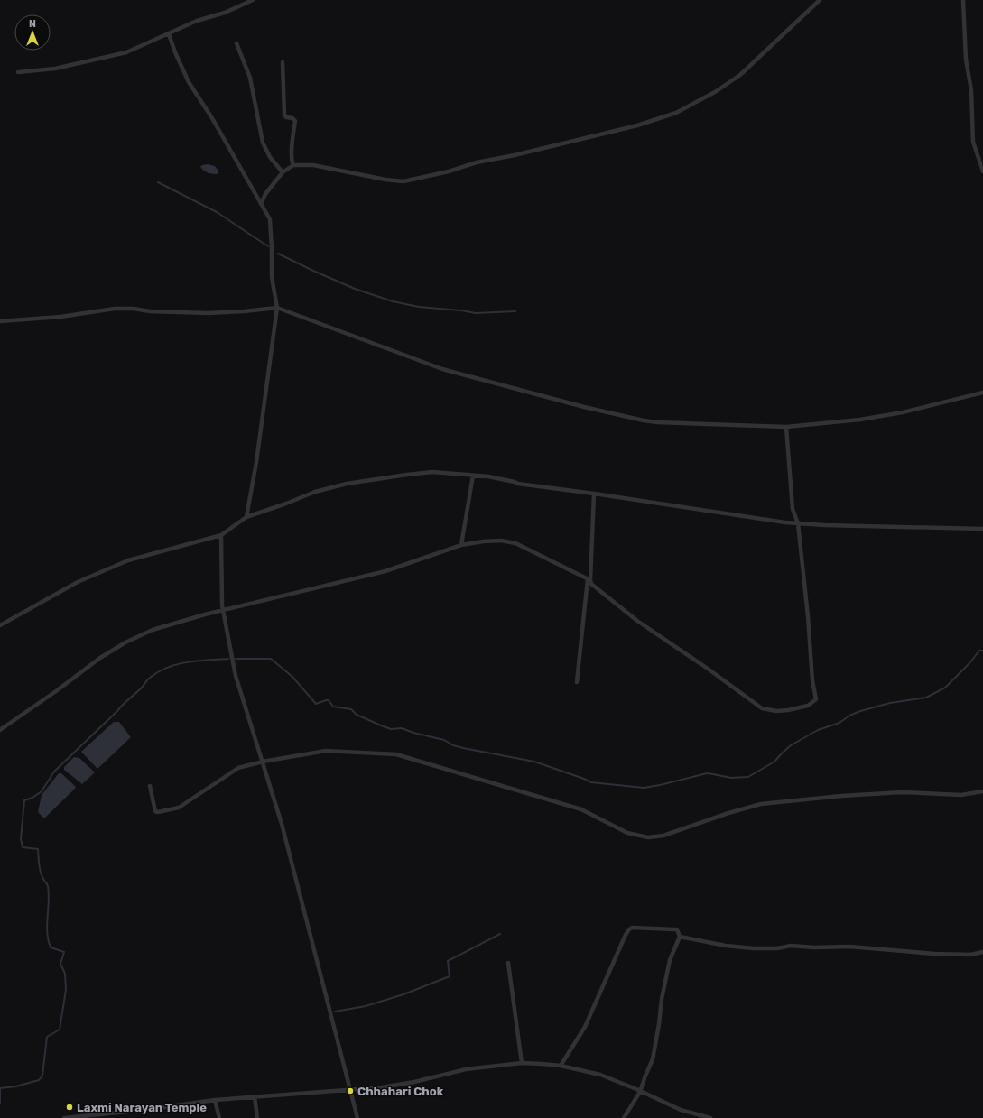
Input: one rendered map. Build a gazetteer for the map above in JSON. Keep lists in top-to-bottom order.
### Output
{
  "places": ["Chhahari Chok", "Laxmi Narayan Temple"],
  "north": "top"
}
